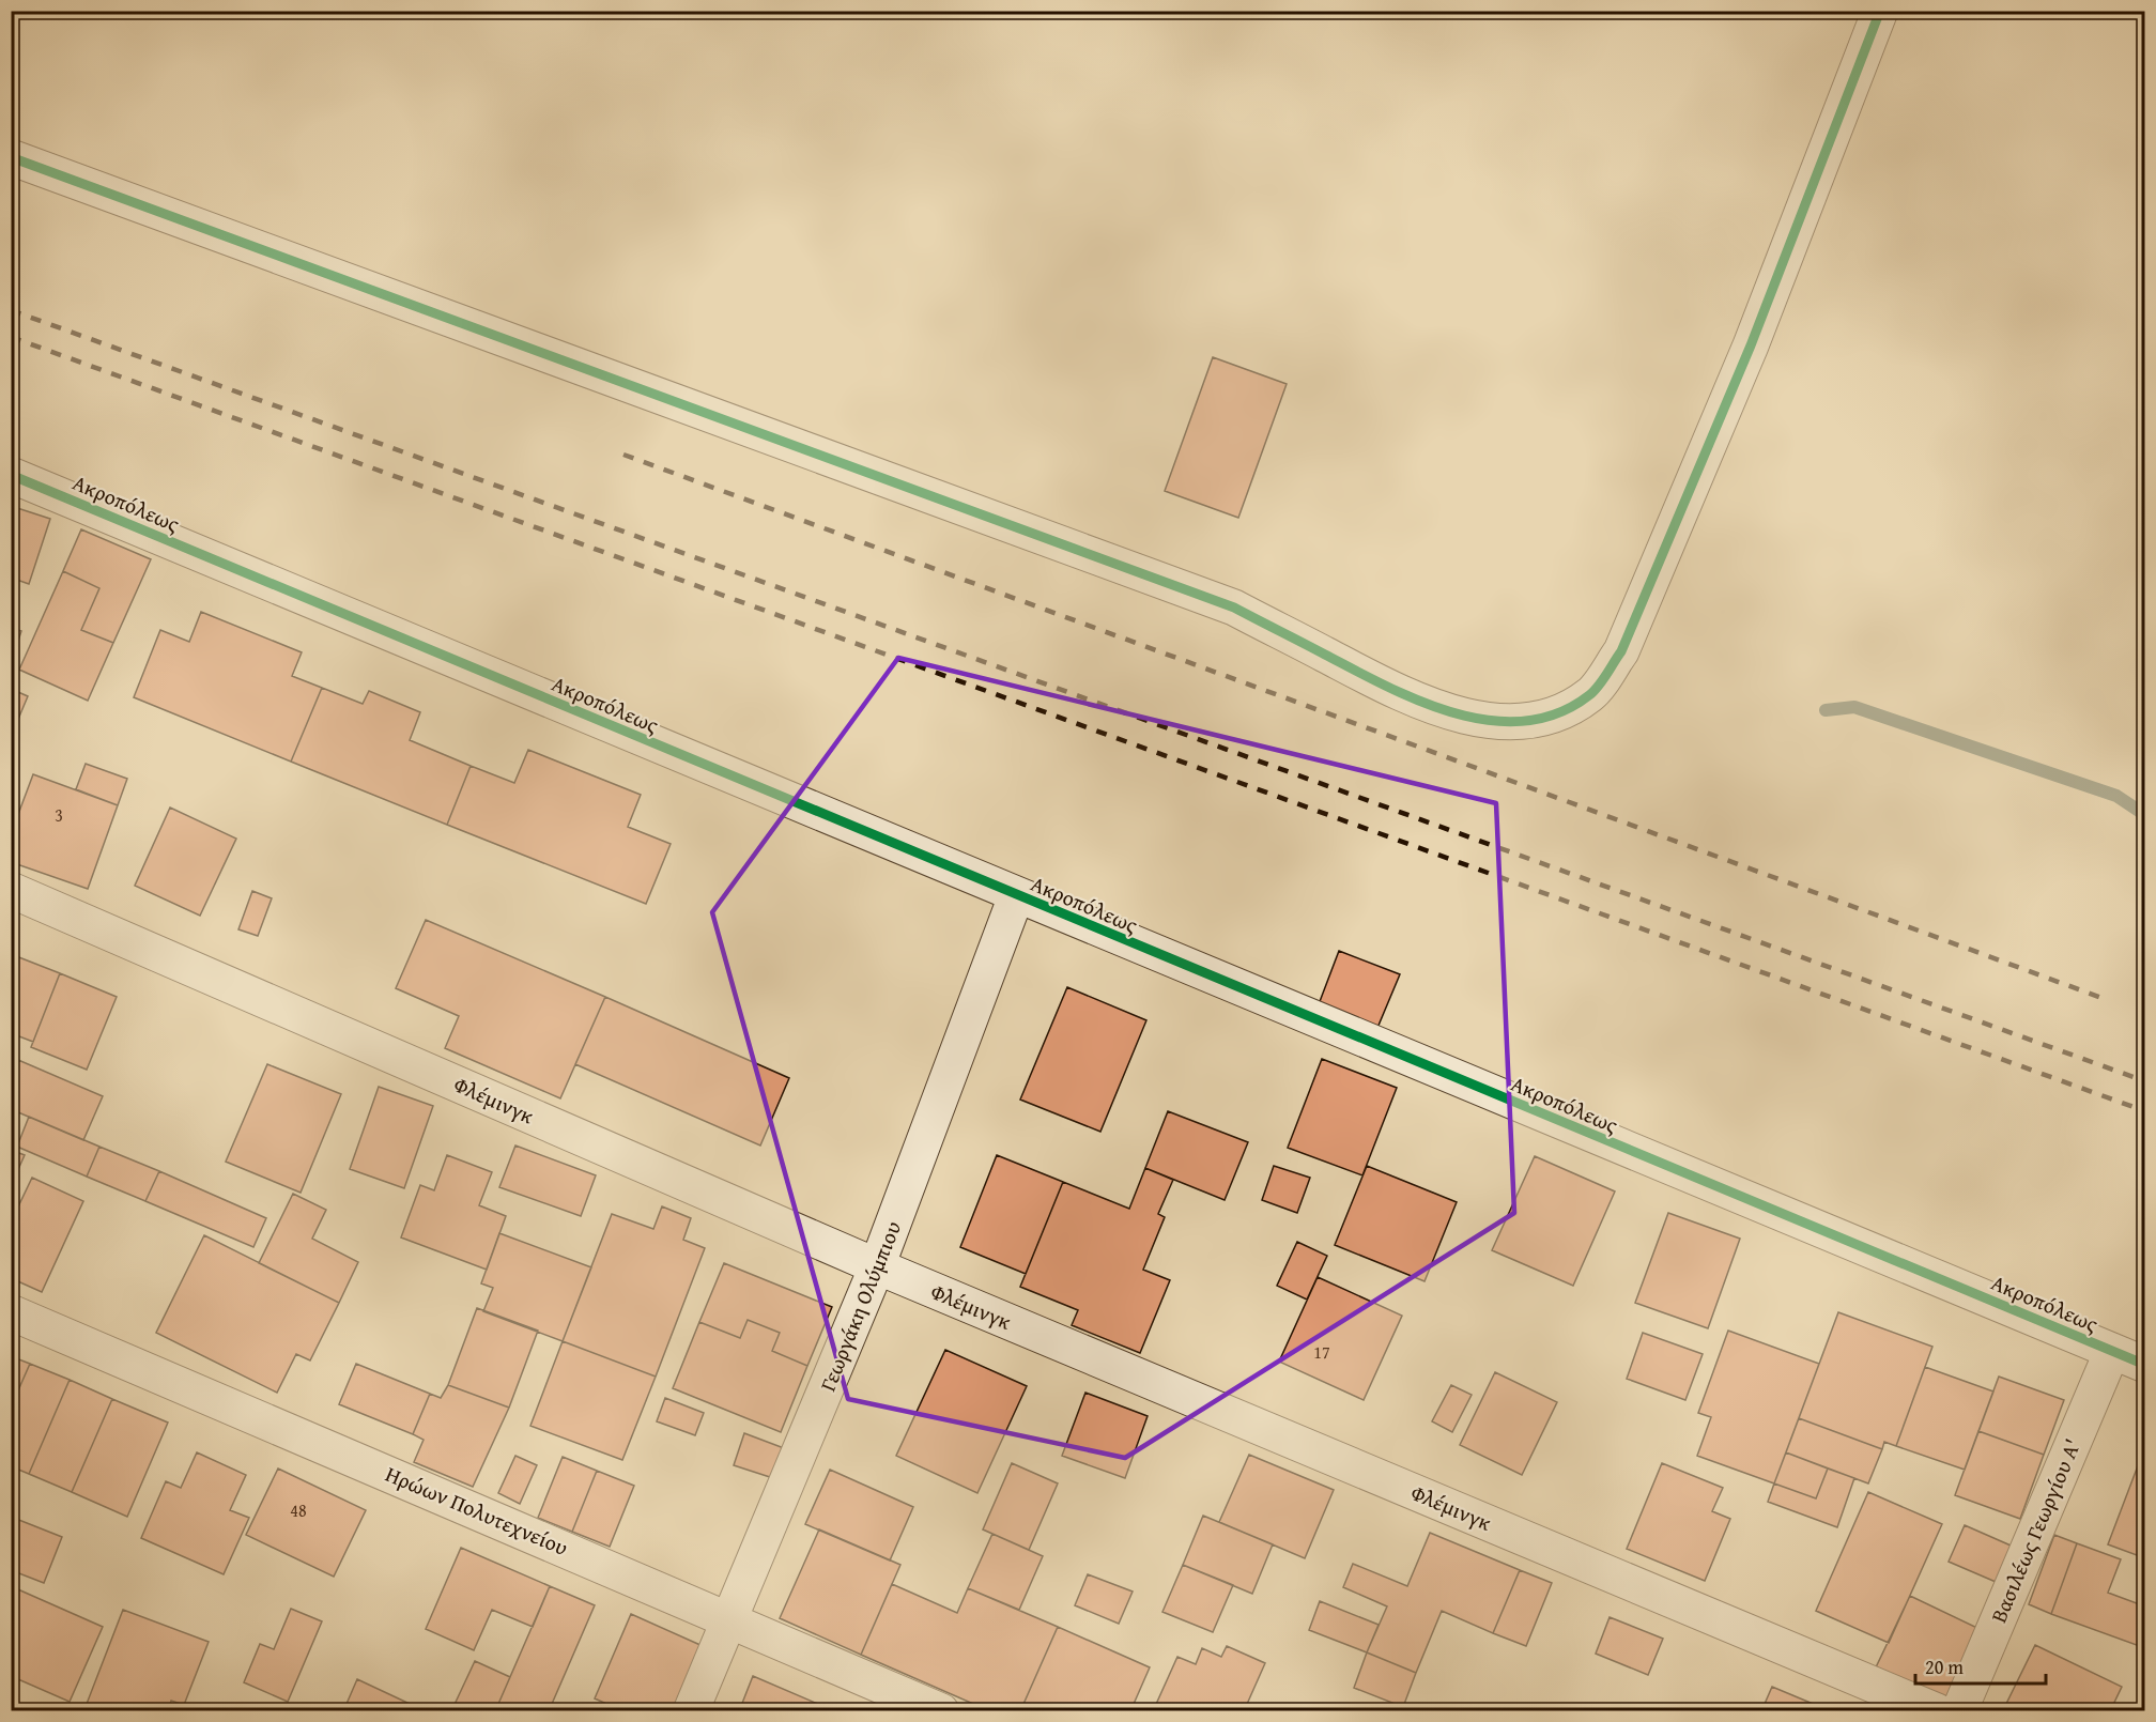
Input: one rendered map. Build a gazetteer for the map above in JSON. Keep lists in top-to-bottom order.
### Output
{
  "streets": {
    "street": [
      "Ακροπόλεως",
      "Φλέμινγκ",
      "Γεωργάκη Ολύμπιου",
      "Ηρώων Πολυτεχνείου",
      "Βασιλέως Γεωργίου Α'"
    ]
  },
  "crossings": [
    ["Ακροπόλεως", "Γεωργάκη Ολύμπιου"],
    ["Ακροπόλεως", "Βασιλέως Γεωργίου Α'"],
    ["Φλέμινγκ", "Γεωργάκη Ολύμπιου"],
    ["Γεωργάκη Ολύμπιου", "Ηρώων Πολυτεχνείου"]
  ],
  "house_numbers": ["3", "17", "48"],
  "scale_bar": "20 m"
}
